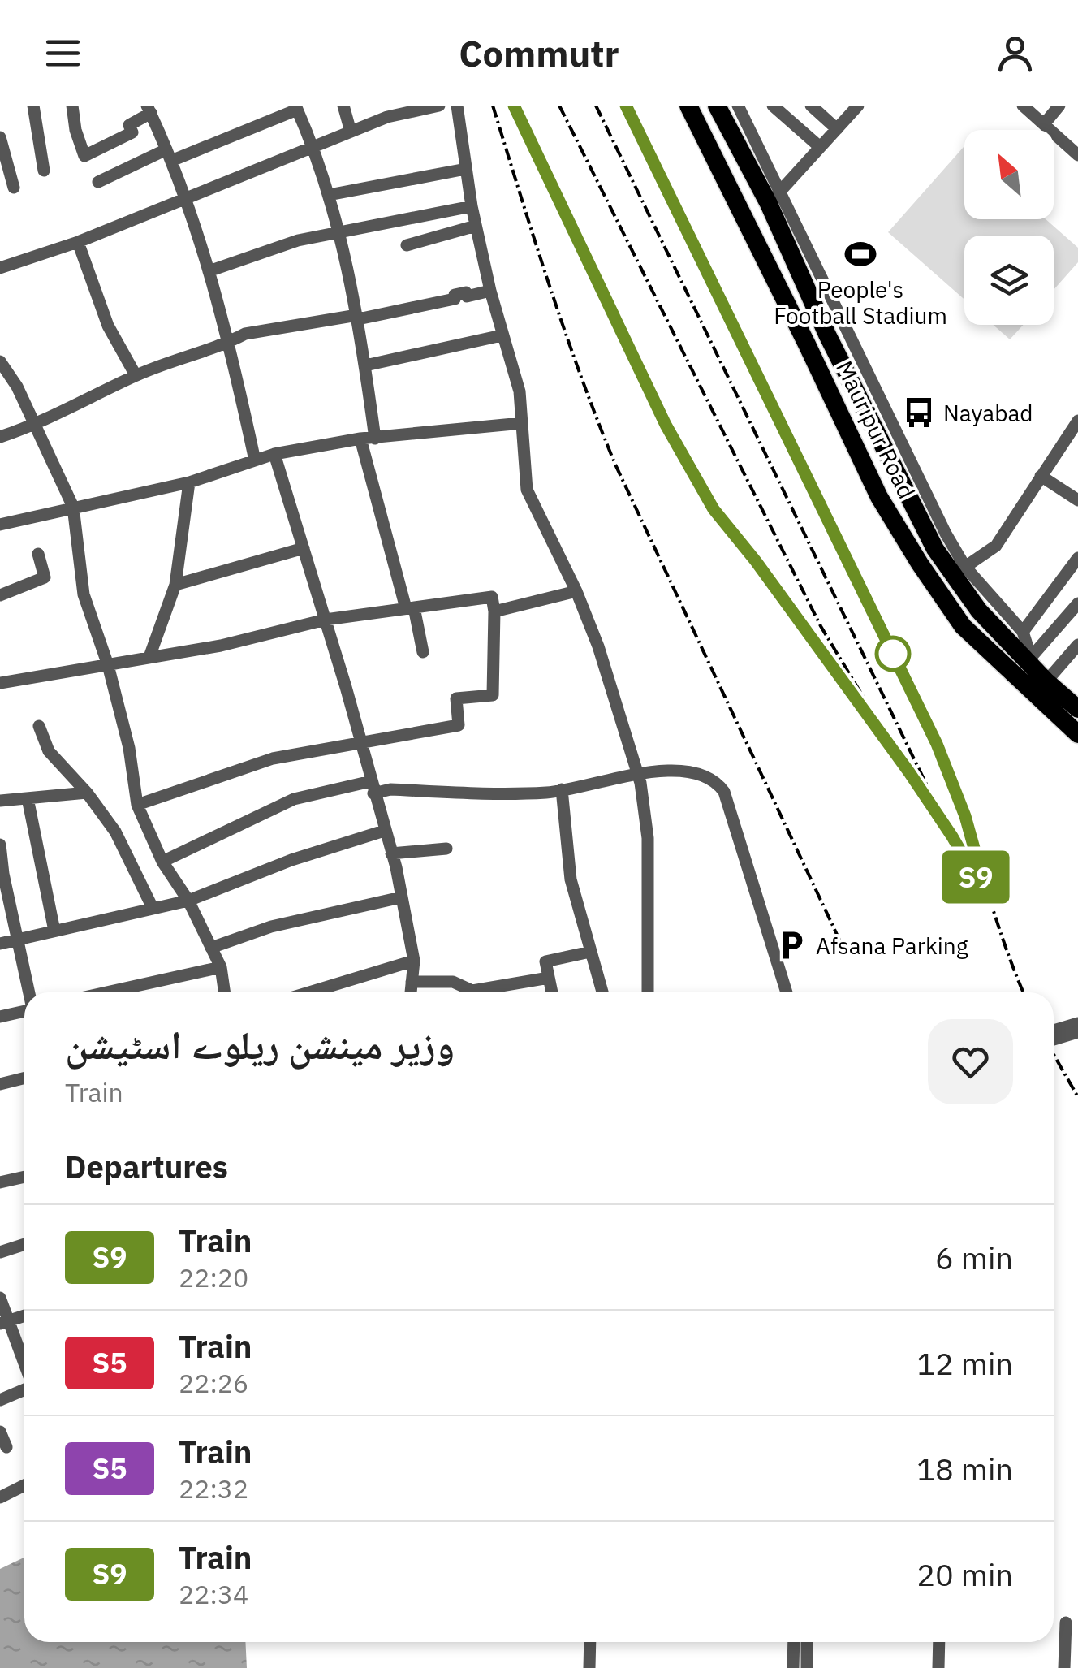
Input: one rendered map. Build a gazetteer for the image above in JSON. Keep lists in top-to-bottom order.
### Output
{
  "streets": {
    "highway": ["Mauripur Road"]
  },
  "places": {
    "sports": ["People's Football Stadium"],
    "bus stop": ["Nayabad"],
    "parking": ["Afsana Parking"]
  },
  "north": "top left",
  "page": {
    "header": "Commutr",
    "on_map": "S9",
    "heading": [
      ["وزیر مینشن ریلوے اسٹیشن", "Train"],
      "Departures"
    ],
    "list": [
      {
        "mark": "S9",
        "name": "Train",
        "note": "22:20",
        "value": "6 min"
      },
      {
        "mark": "S5",
        "name": "Train",
        "note": "22:26",
        "value": "12 min"
      },
      {
        "mark": "S5",
        "name": "Train",
        "note": "22:32",
        "value": "18 min"
      },
      {
        "mark": "S9",
        "name": "Train",
        "note": "22:34",
        "value": "20 min"
      }
    ]
  }
}
